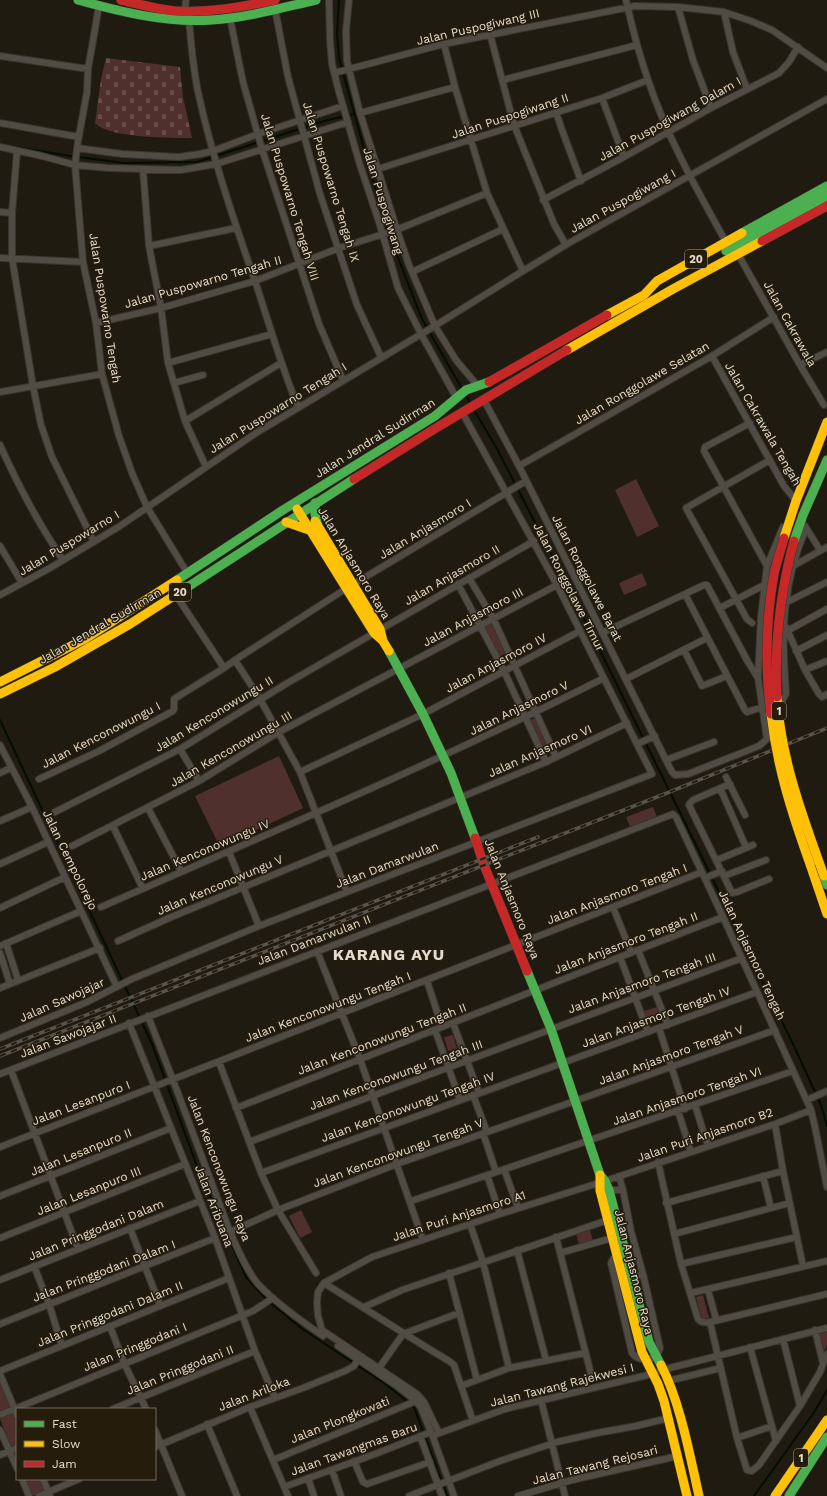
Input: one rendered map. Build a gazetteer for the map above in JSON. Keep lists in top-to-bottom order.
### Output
{
  "streets": {
    "main road": [
      "20",
      "Jalan Jendral Sudirman",
      "Jalan Anjasmoro Raya",
      "1"
    ],
    "street": [
      "Jalan Puspogiwang III",
      "Jalan Puspogiwang II",
      "Jalan Puspogiwang Dalam I",
      "Jalan Puspowarno Tengah IX",
      "Jalan Puspowarno Tengah VIII",
      "Jalan Puspogiwang",
      "Jalan Puspogiwang I",
      "Jalan Puspowarno Tengah II",
      "Jalan Puspowarno Tengah",
      "Jalan Cakrawala",
      "Jalan Ronggolawe Selatan",
      "Jalan Puspowarno Tengah I",
      "Jalan Cakrawala Tengah",
      "Jalan Anjasmoro I",
      "Jalan Puspowarno I",
      "Jalan Anjasmoro II",
      "Jalan Ronggolawe Barat",
      "Jalan Ronggolawe Timur",
      "Jalan Anjasmoro III",
      "Jalan Anjasmoro IV",
      "Jalan Anjasmoro V",
      "Jalan Kenconowungu II",
      "Jalan Kenconowungu I",
      "Jalan Kenconowungu III",
      "Jalan Anjasmoro VI",
      "Jalan Kenconowungu IV",
      "Jalan Cempolorejo",
      "Jalan Damarwulan",
      "Jalan Kenconowungu V",
      "Jalan Anjasmoro Tengah I",
      "Jalan Damarwulan II",
      "Jalan Anjasmoro Tengah II",
      "Jalan Anjasmoro Tengah",
      "Jalan Anjasmoro Tengah III",
      "Jalan Sawojajar",
      "Jalan Kenconowungu Tengah I",
      "Jalan Anjasmoro Tengah IV",
      "Jalan Sawojajar II",
      "Jalan Kenconowungu Tengah II",
      "Jalan Anjasmoro Tengah V",
      "Jalan Kenconowungu Tengah III",
      "Jalan Anjasmoro Tengah VI",
      "Jalan Lesanpuro I",
      "Jalan Kenconowungu Tengah IV",
      "Jalan Puri Anjasmoro B2",
      "Jalan Lesanpuro II",
      "Jalan Kenconowungu Tengah V",
      "Jalan Kenconowungu Raya",
      "Jalan Lesanpuro III",
      "Jalan Aribuana",
      "Jalan Puri Anjasmoro A1",
      "Jalan Pringgodani Dalam",
      "Jalan Pringgodani Dalam I",
      "Jalan Pringgodani Dalam II",
      "Jalan Pringgodani I",
      "Jalan Pringgodani II",
      "Jalan Tawang Rajekwesi I",
      "Jalan Ariloka",
      "Jalan Plongkowati",
      "Jalan Tawangmas Baru",
      "Jalan Tawang Rejosari"
    ]
  },
  "crossings": [
    ["Jalan Puspogiwang III", "Jalan Puspogiwang Dalam I"],
    ["Jalan Puspogiwang III", "Jalan Puspogiwang"],
    ["Jalan Puspogiwang II", "Jalan Puspogiwang"],
    ["Jalan Puspowarno Tengah IX", "Jalan Puspowarno Tengah II"],
    ["Jalan Puspowarno Tengah IX", "Jalan Puspowarno Tengah I"],
    ["Jalan Puspowarno Tengah VIII", "Jalan Puspowarno Tengah II"],
    ["Jalan Puspowarno Tengah VIII", "Jalan Puspowarno Tengah I"],
    ["Jalan Puspogiwang", "Jalan Puspogiwang I"],
    ["Jalan Puspogiwang", "Jalan Puspowarno Tengah II"],
    ["Jalan Puspogiwang", "Jalan Puspowarno Tengah I"],
    ["Jalan Puspogiwang", "Jalan Jendral Sudirman"],
    ["Jalan Puspogiwang I", "Jalan Puspowarno Tengah I"],
    ["20", "Jalan Jendral Sudirman"],
    ["Jalan Puspowarno Tengah II", "Jalan Puspowarno Tengah"],
    ["Jalan Puspowarno Tengah", "Jalan Puspowarno Tengah I"],
    ["Jalan Puspowarno Tengah", "Jalan Jendral Sudirman"],
    ["Jalan Puspowarno Tengah", "Jalan Puspowarno I"],
    ["Jalan Cakrawala", "Jalan Ronggolawe Selatan"],
    ["Jalan Cakrawala", "Jalan Jendral Sudirman"],
    ["Jalan Ronggolawe Selatan", "Jalan Cakrawala Tengah"],
    ["Jalan Ronggolawe Selatan", "Jalan Ronggolawe Barat"],
    ["Jalan Puspowarno Tengah I", "Jalan Puspowarno I"],
    ["Jalan Cakrawala Tengah", "1"],
    ["Jalan Jendral Sudirman", "Jalan Anjasmoro Raya"],
    ["Jalan Jendral Sudirman", "Jalan Ronggolawe Barat"],
    ["Jalan Jendral Sudirman", "Jalan Ronggolawe Timur"],
    ["Jalan Anjasmoro I", "Jalan Anjasmoro Raya"],
    ["Jalan Anjasmoro I", "Jalan Ronggolawe Barat"],
    ["Jalan Anjasmoro I", "Jalan Ronggolawe Timur"],
    ["Jalan Anjasmoro Raya", "Jalan Anjasmoro II"],
    ["Jalan Anjasmoro Raya", "Jalan Anjasmoro III"],
    ["Jalan Anjasmoro Raya", "Jalan Anjasmoro IV"],
    ["Jalan Anjasmoro Raya", "Jalan Anjasmoro V"],
    ["Jalan Anjasmoro Raya", "Jalan Kenconowungu II"],
    ["Jalan Anjasmoro Raya", "Jalan Kenconowungu III"],
    ["Jalan Anjasmoro Raya", "Jalan Anjasmoro VI"],
    ["Jalan Anjasmoro Raya", "Jalan Damarwulan"],
    ["Jalan Anjasmoro Raya", "Jalan Anjasmoro Tengah I"],
    ["Jalan Anjasmoro Raya", "Jalan Damarwulan II"],
    ["Jalan Anjasmoro Raya", "Jalan Anjasmoro Tengah II"],
    ["Jalan Anjasmoro Raya", "Jalan Anjasmoro Tengah III"],
    ["Jalan Anjasmoro Raya", "Jalan Kenconowungu Tengah I"],
    ["Jalan Anjasmoro Raya", "Jalan Anjasmoro Tengah IV"],
    ["Jalan Anjasmoro Raya", "Jalan Kenconowungu Tengah II"],
    ["Jalan Anjasmoro Raya", "Jalan Anjasmoro Tengah V"],
    ["Jalan Anjasmoro Raya", "Jalan Kenconowungu Tengah III"],
    ["Jalan Anjasmoro Raya", "Jalan Anjasmoro Tengah VI"],
    ["Jalan Anjasmoro Raya", "Jalan Kenconowungu Tengah IV"],
    ["Jalan Anjasmoro Raya", "Jalan Puri Anjasmoro B2"],
    ["Jalan Anjasmoro Raya", "Jalan Kenconowungu Tengah V"],
    ["Jalan Anjasmoro Raya", "Jalan Puri Anjasmoro A1"],
    ["Jalan Anjasmoro Raya", "Jalan Tawang Rajekwesi I"],
    ["Jalan Anjasmoro Raya", "Jalan Tawang Rejosari"],
    ["Jalan Anjasmoro II", "Jalan Ronggolawe Timur"],
    ["Jalan Anjasmoro II", "Jalan Kenconowungu II"],
    ["Jalan Ronggolawe Timur", "Jalan Anjasmoro III"],
    ["Jalan Ronggolawe Timur", "Jalan Anjasmoro IV"],
    ["Jalan Ronggolawe Timur", "Jalan Anjasmoro V"],
    ["Jalan Ronggolawe Timur", "Jalan Anjasmoro VI"],
    ["Jalan Ronggolawe Timur", "Jalan Damarwulan"],
    ["Jalan Anjasmoro III", "Jalan Kenconowungu III"],
    ["Jalan Anjasmoro VI", "Jalan Kenconowungu V"],
    ["Jalan Cempolorejo", "Jalan Sawojajar"],
    ["Jalan Damarwulan", "Jalan Sawojajar"],
    ["Jalan Anjasmoro Tengah I", "Jalan Anjasmoro Tengah"],
    ["Jalan Anjasmoro Tengah I", "Jalan Kenconowungu Tengah I"],
    ["Jalan Damarwulan II", "Jalan Anjasmoro Tengah"],
    ["Jalan Damarwulan II", "Jalan Sawojajar II"],
    ["Jalan Damarwulan II", "Jalan Kenconowungu Raya"],
    ["Jalan Anjasmoro Tengah II", "Jalan Anjasmoro Tengah"],
    ["Jalan Anjasmoro Tengah II", "Jalan Kenconowungu Tengah II"],
    ["Jalan Anjasmoro Tengah", "Jalan Anjasmoro Tengah III"],
    ["Jalan Anjasmoro Tengah", "Jalan Anjasmoro Tengah IV"],
    ["Jalan Anjasmoro Tengah", "Jalan Anjasmoro Tengah V"],
    ["Jalan Anjasmoro Tengah", "Jalan Anjasmoro Tengah VI"],
    ["Jalan Anjasmoro Tengah", "Jalan Puri Anjasmoro B2"],
    ["Jalan Anjasmoro Tengah III", "Jalan Kenconowungu Tengah III"],
    ["Jalan Kenconowungu Tengah I", "Jalan Lesanpuro I"],
    ["Jalan Kenconowungu Tengah I", "Jalan Kenconowungu Raya"],
    ["Jalan Anjasmoro Tengah IV", "Jalan Kenconowungu Tengah IV"],
    ["Jalan Sawojajar II", "Jalan Kenconowungu Raya"],
    ["Jalan Sawojajar II", "Jalan Aribuana"],
    ["Jalan Anjasmoro Tengah V", "Jalan Kenconowungu Tengah V"],
    ["Jalan Lesanpuro I", "Jalan Kenconowungu Raya"],
    ["Jalan Lesanpuro I", "Jalan Aribuana"],
    ["Jalan Puri Anjasmoro B2", "Jalan Puri Anjasmoro A1"],
    ["Jalan Lesanpuro II", "Jalan Aribuana"],
    ["Jalan Kenconowungu Tengah V", "Jalan Kenconowungu Raya"],
    ["Jalan Kenconowungu Raya", "Jalan Pringgodani I"],
    ["Jalan Kenconowungu Raya", "Jalan Tawang Rajekwesi I"],
    ["Jalan Kenconowungu Raya", "Jalan Ariloka"],
    ["Jalan Kenconowungu Raya", "Jalan Plongkowati"],
    ["Jalan Kenconowungu Raya", "Jalan Tawangmas Baru"],
    ["Jalan Lesanpuro III", "Jalan Aribuana"],
    ["Jalan Aribuana", "Jalan Pringgodani Dalam"],
    ["Jalan Aribuana", "Jalan Pringgodani Dalam I"],
    ["Jalan Aribuana", "Jalan Pringgodani Dalam II"],
    ["Jalan Aribuana", "Jalan Pringgodani I"],
    ["Jalan Aribuana", "Jalan Pringgodani II"],
    ["Jalan Aribuana", "Jalan Ariloka"],
    ["Jalan Tawang Rajekwesi I", "Jalan Tawangmas Baru"]
  ],
  "districts": ["KARANG AYU"],
  "legend": ["Fast", "Slow", "Jam"]
}
